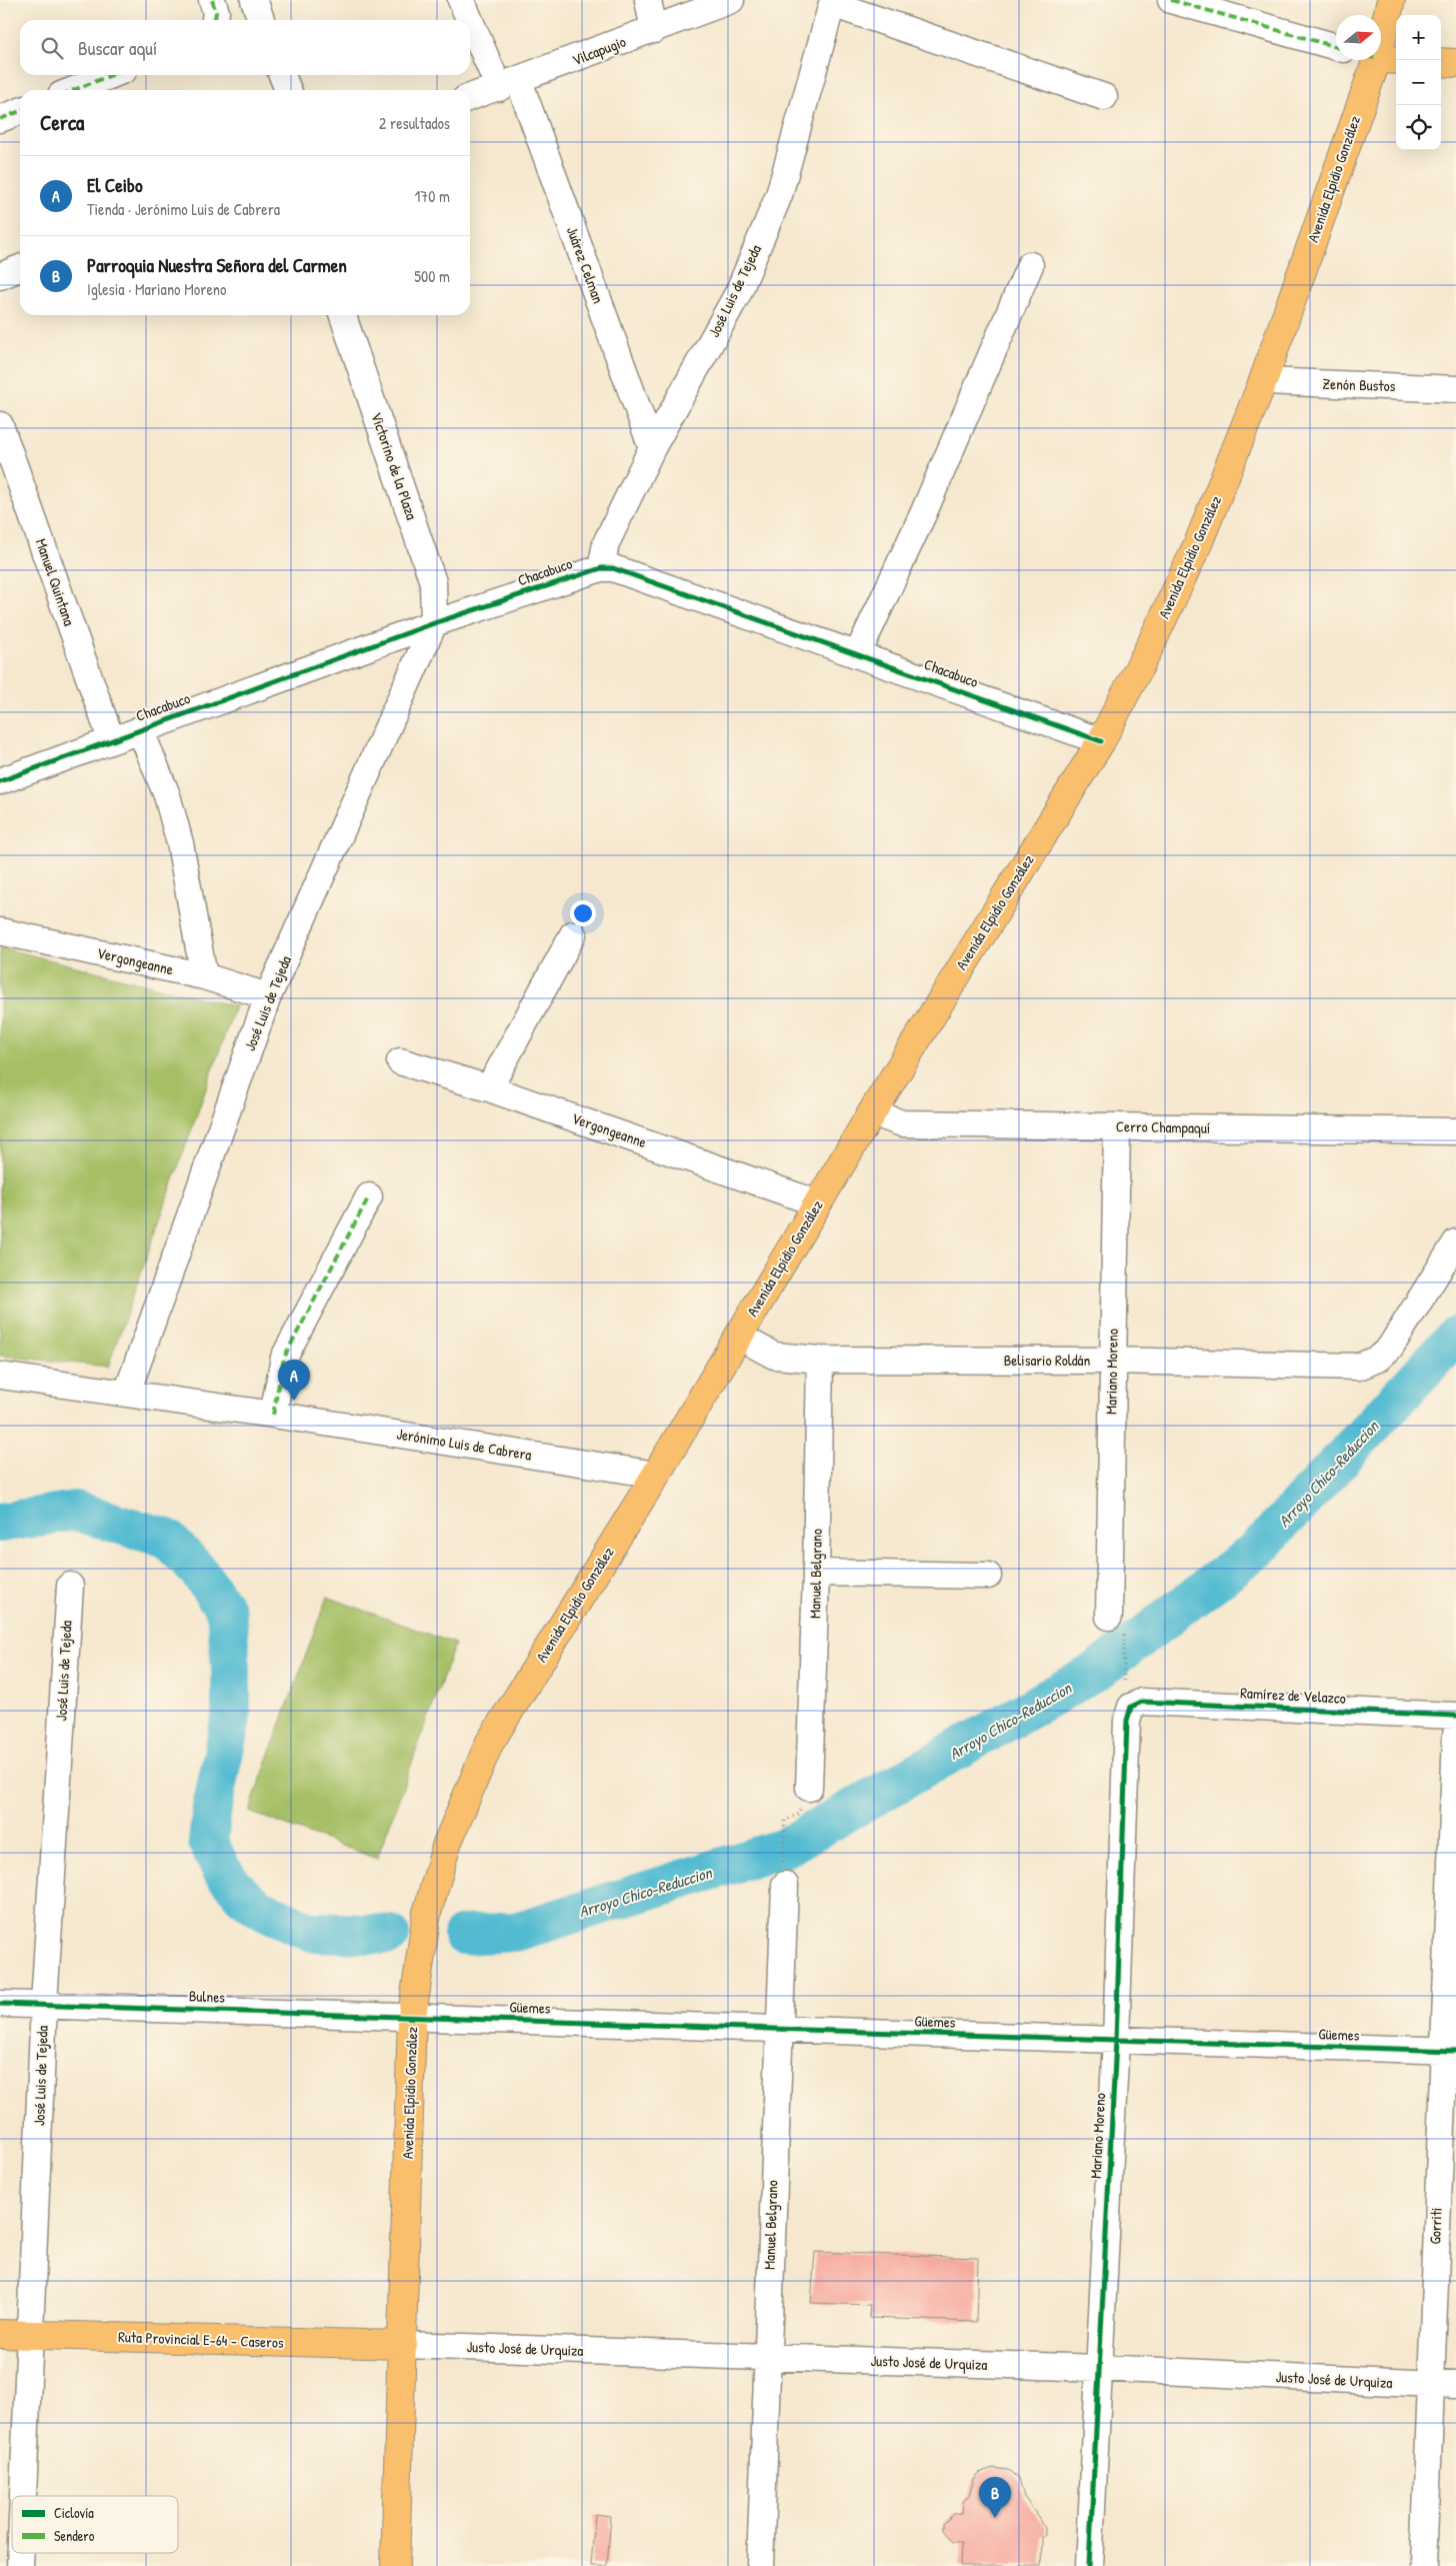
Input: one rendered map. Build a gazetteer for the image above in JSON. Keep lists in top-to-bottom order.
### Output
{
  "streets": {
    "main road": ["Avenida Elpidio González", "Ruta Provincial E-64 - Caseros"],
    "street": [
      "Vilcapugio",
      "Juárez Celman",
      "José Luis de Tejeda",
      "Zenón Bustos",
      "Victorino de la Plaza",
      "Chacabuco",
      "Manuel Quintana",
      "Vergongeanne",
      "Cerro Champaquí",
      "Belisario Roldán",
      "Mariano Moreno",
      "Jerónimo Luis de Cabrera",
      "Manuel Belgrano",
      "Ramírez de Velazco",
      "Bulnes",
      "Güemes",
      "Gorriti",
      "Justo José de Urquiza"
    ]
  },
  "crossings": [
    ["Vilcapugio", "Juárez Celman"],
    ["Avenida Elpidio González", "Zenón Bustos"],
    ["Avenida Elpidio González", "Chacabuco"],
    ["Avenida Elpidio González", "Vergongeanne"],
    ["Avenida Elpidio González", "Cerro Champaquí"],
    ["Avenida Elpidio González", "Belisario Roldán"],
    ["Avenida Elpidio González", "Jerónimo Luis de Cabrera"],
    ["Avenida Elpidio González", "Bulnes"],
    ["Avenida Elpidio González", "Güemes"],
    ["Avenida Elpidio González", "Ruta Provincial E-64 - Caseros"],
    ["Avenida Elpidio González", "Justo José de Urquiza"],
    ["Juárez Celman", "José Luis de Tejeda"],
    ["José Luis de Tejeda", "Victorino de la Plaza"],
    ["José Luis de Tejeda", "Chacabuco"],
    ["José Luis de Tejeda", "Vergongeanne"],
    ["José Luis de Tejeda", "Jerónimo Luis de Cabrera"],
    ["José Luis de Tejeda", "Bulnes"],
    ["José Luis de Tejeda", "Ruta Provincial E-64 - Caseros"],
    ["Victorino de la Plaza", "Chacabuco"],
    ["Chacabuco", "Manuel Quintana"],
    ["Cerro Champaquí", "Mariano Moreno"],
    ["Belisario Roldán", "Mariano Moreno"],
    ["Belisario Roldán", "Manuel Belgrano"],
    ["Mariano Moreno", "Ramírez de Velazco"],
    ["Mariano Moreno", "Güemes"],
    ["Mariano Moreno", "Justo José de Urquiza"],
    ["Manuel Belgrano", "Güemes"],
    ["Manuel Belgrano", "Justo José de Urquiza"],
    ["Bulnes", "Güemes"],
    ["Güemes", "Gorriti"],
    ["Gorriti", "Justo José de Urquiza"],
    ["Ruta Provincial E-64 - Caseros", "Justo José de Urquiza"]
  ],
  "water": ["Arroyo Chico-Reduccion"],
  "legend": ["Ciclovía", "Sendero"],
  "north": "right",
  "page": {
    "map_buttons": ["+", "−"],
    "search": "Buscar aquí",
    "heading": ["Cerca", "2 resultados"],
    "list": [
      {
        "mark": "A",
        "name": "El Ceibo",
        "note": "Tienda · Jerónimo Luis de Cabrera",
        "value": "170 m"
      },
      {
        "mark": "B",
        "name": "Parroquia Nuestra Señora del Carmen",
        "note": "Iglesia · Mariano Moreno",
        "value": "500 m"
      }
    ],
    "pins": ["A", "B"]
  }
}
